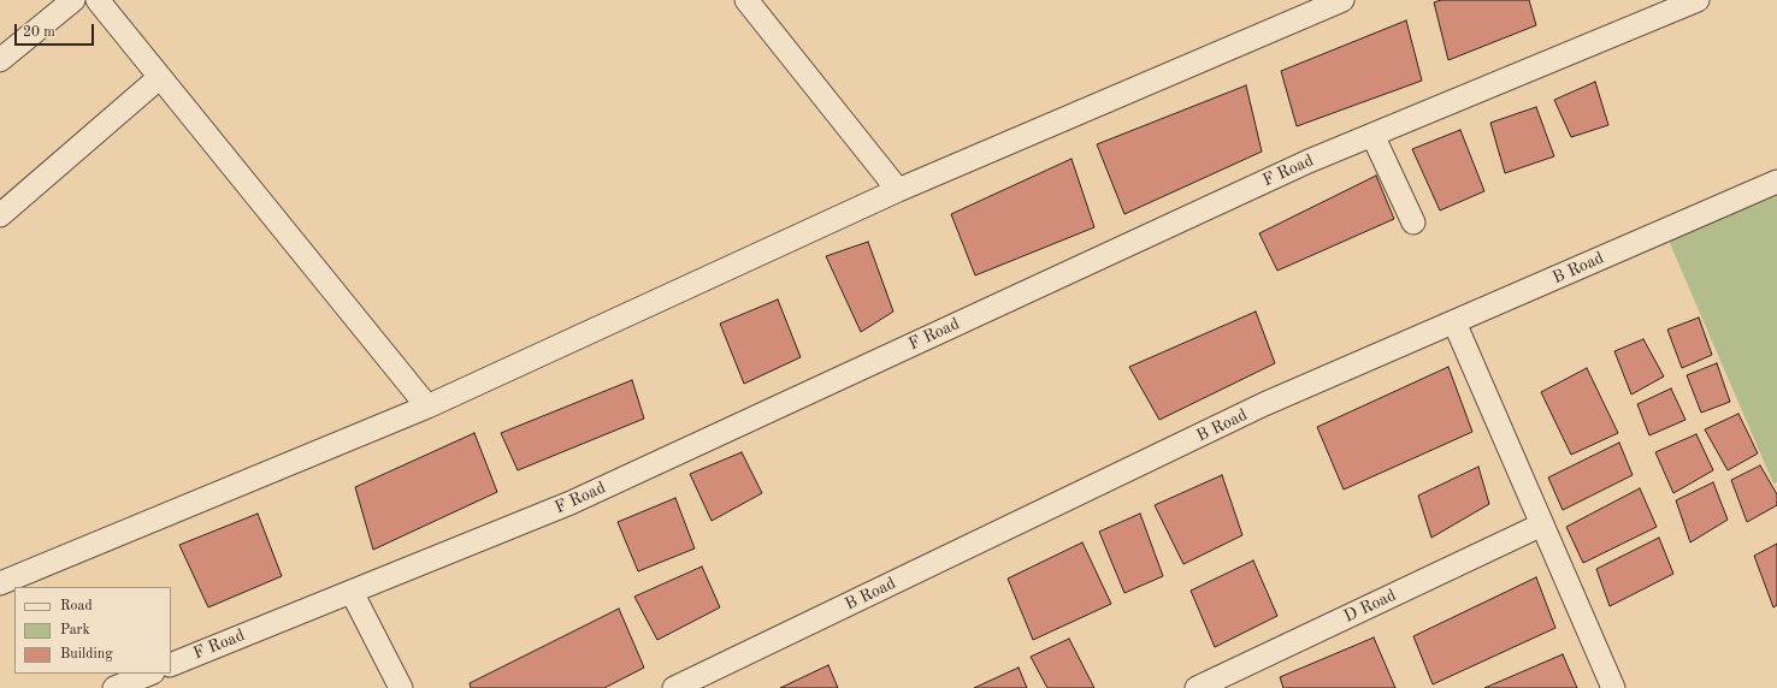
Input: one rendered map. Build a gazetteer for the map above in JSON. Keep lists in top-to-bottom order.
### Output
{
  "streets": {
    "street": ["F Road", "B Road", "D Road"]
  },
  "legend": ["Road", "Park", "Building"],
  "scale_bar": "20 m"
}
